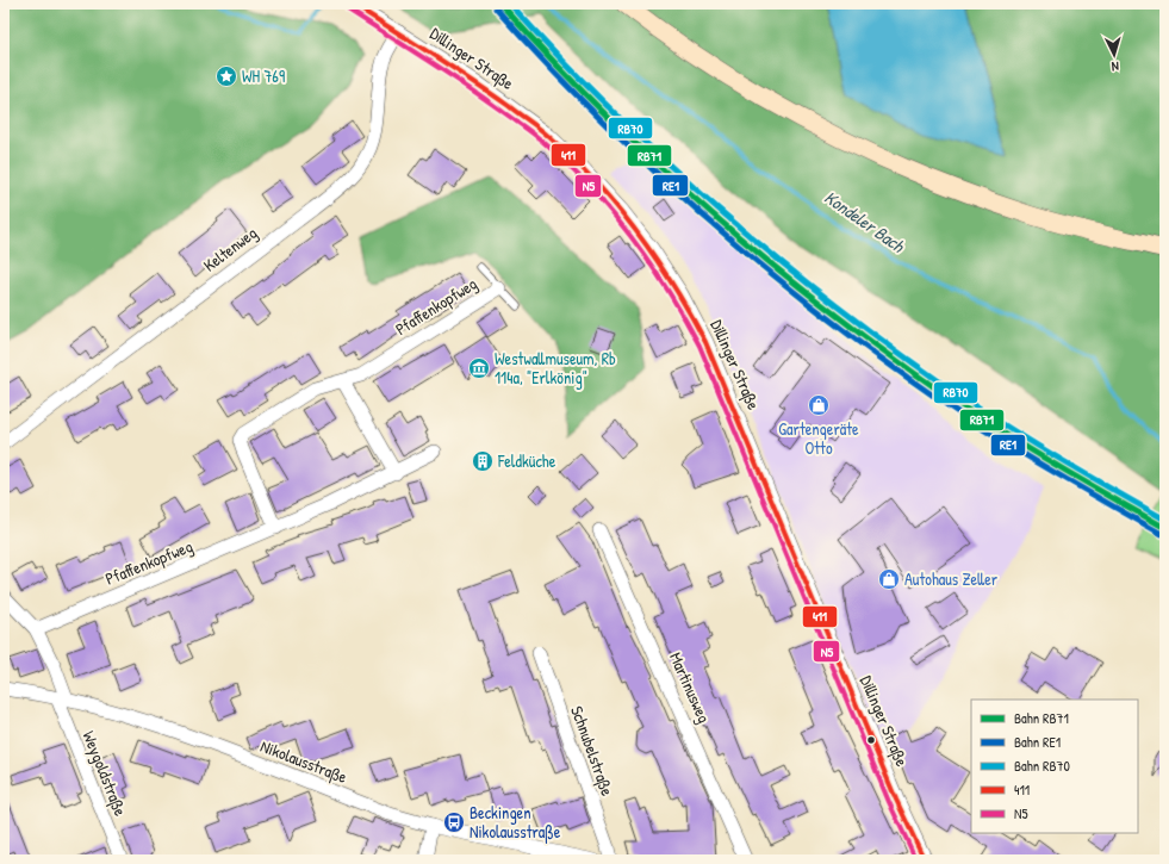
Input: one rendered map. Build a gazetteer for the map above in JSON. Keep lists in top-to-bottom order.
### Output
{
  "streets": {
    "street": [
      "Dillinger Straße",
      "Keltenweg",
      "Pfaffenkopfweg",
      "Martinusweg",
      "Schnubelstraße",
      "Nikolausstraße",
      "Weygoldstraße"
    ]
  },
  "crossings": [
    ["Dillinger Straße", "Keltenweg"],
    ["Pfaffenkopfweg", "Weygoldstraße"],
    ["Nikolausstraße", "Weygoldstraße"]
  ],
  "water": ["Kondeler Bach"],
  "places": {
    "place": ["WH 769"],
    "museum": ["Westwallmuseum, Rb 114a, \"Erlkönig\""],
    "shop": ["Gartengeräte Otto", "Autohaus Zeller"],
    "building": ["Feldküche"],
    "bus stop": ["Beckingen Nikolausstraße"]
  },
  "lines": [
    "rail line RB71",
    "rail line RB70",
    "transit line 411",
    "rail line RE1",
    "transit line N5"
  ],
  "legend": [
    "Bahn RB71",
    "Bahn RE1",
    "Bahn RB70",
    "411",
    "N5"
  ],
  "north": "bottom"
}
